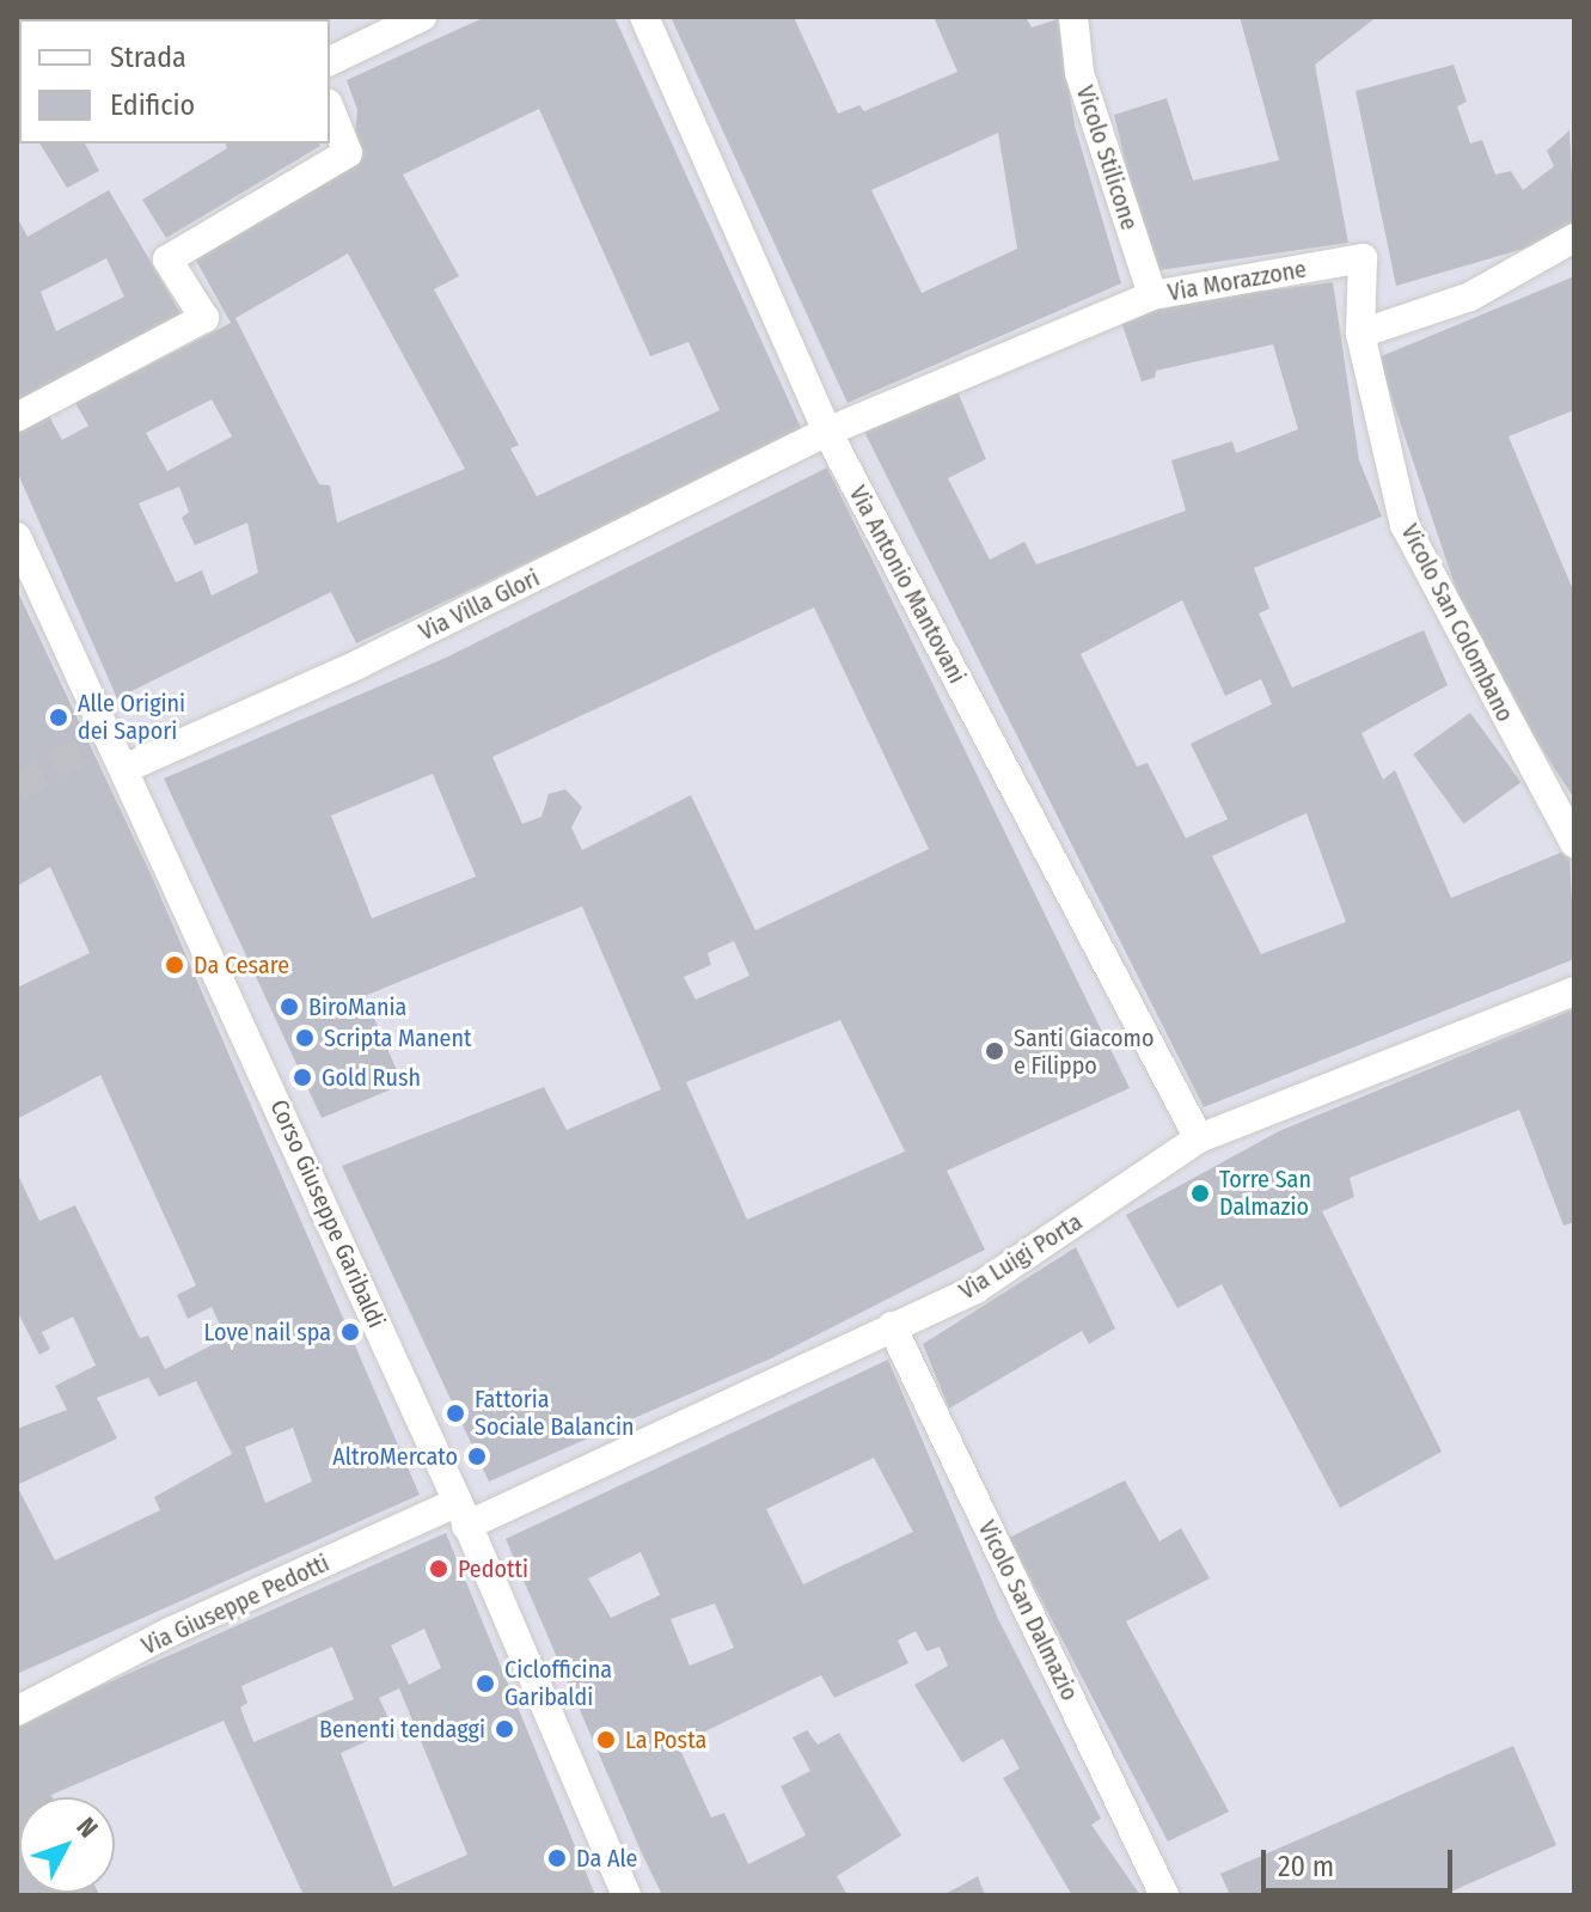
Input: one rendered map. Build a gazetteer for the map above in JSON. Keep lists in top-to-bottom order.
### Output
{
  "streets": {
    "street": [
      "Vicolo Stilicone",
      "Via Morazzone",
      "Via Antonio Mantovani",
      "Via Villa Glori",
      "Vicolo San Colombano",
      "Corso Giuseppe Garibaldi",
      "Via Luigi Porta",
      "Via Giuseppe Pedotti",
      "Vicolo San Dalmazio"
    ]
  },
  "crossings": [
    ["Vicolo Stilicone", "Via Morazzone"],
    ["Via Morazzone", "Via Antonio Mantovani"],
    ["Via Morazzone", "Via Villa Glori"],
    ["Via Morazzone", "Vicolo San Colombano"],
    ["Via Antonio Mantovani", "Via Villa Glori"],
    ["Via Antonio Mantovani", "Via Luigi Porta"],
    ["Via Villa Glori", "Corso Giuseppe Garibaldi"],
    ["Corso Giuseppe Garibaldi", "Via Luigi Porta"],
    ["Corso Giuseppe Garibaldi", "Via Giuseppe Pedotti"],
    ["Via Luigi Porta", "Via Giuseppe Pedotti"],
    ["Via Luigi Porta", "Vicolo San Dalmazio"]
  ],
  "places": [
    "Alle Origini dei Sapori",
    "Da Cesare",
    "BiroMania",
    "Scripta Manent",
    "Santi Giacomo e Filippo",
    "Gold Rush",
    "Torre San Dalmazio",
    "Love nail spa",
    "Fattoria Sociale Balancin",
    "AltroMercato",
    "Pedotti",
    "Ciclofficina Garibaldi",
    "Benenti tendaggi",
    "La Posta",
    "Da Ale"
  ],
  "legend": ["Strada", "Edificio"],
  "scale_bar": "20 m",
  "north": "top right"
}
